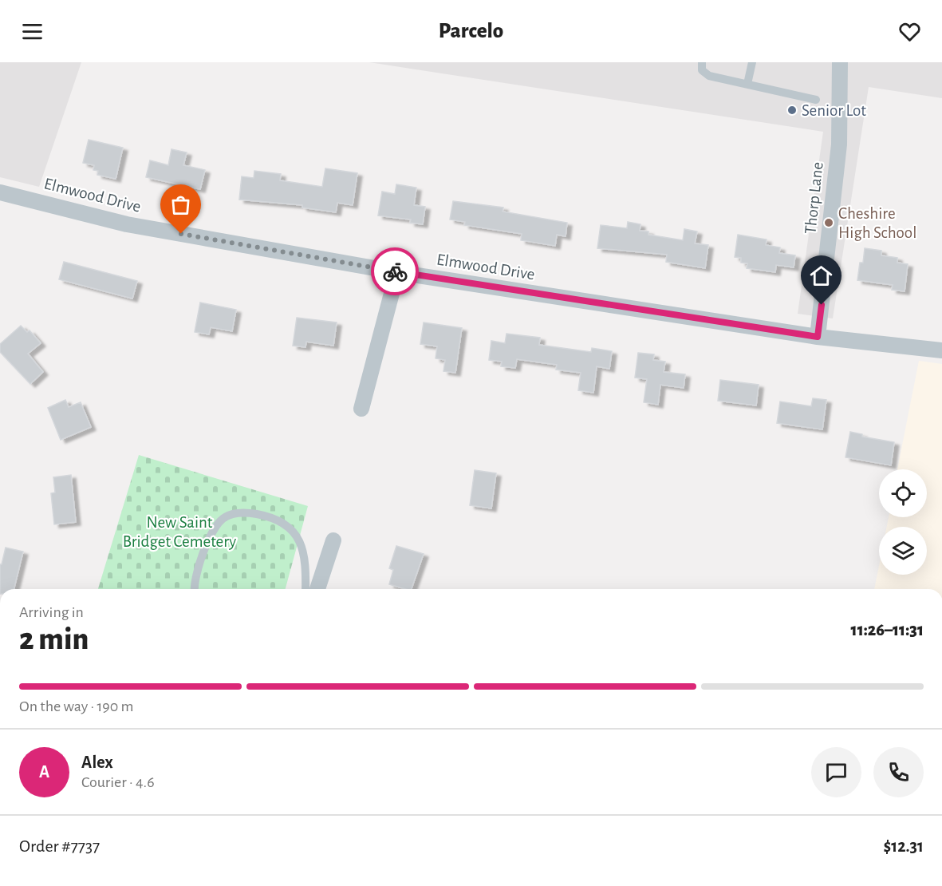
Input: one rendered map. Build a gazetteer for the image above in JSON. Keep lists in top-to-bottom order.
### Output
{
  "streets": {
    "street": ["Elmwood Drive", "Thorp Lane"]
  },
  "crossings": [
    ["Elmwood Drive", "Thorp Lane"]
  ],
  "parks": ["New Saint Bridget Cemetery"],
  "places": ["Senior Lot", "Cheshire High School"],
  "page": {
    "header": "Parcelo",
    "heading": ["2 min", "Arriving in", "11:26–11:31"],
    "panel": [
      "Alex",
      "Courier · 4.6",
      "Order #7737",
      "$12.31"
    ],
    "bar": "On the way · 190 m",
    "round": "A"
  }
}
